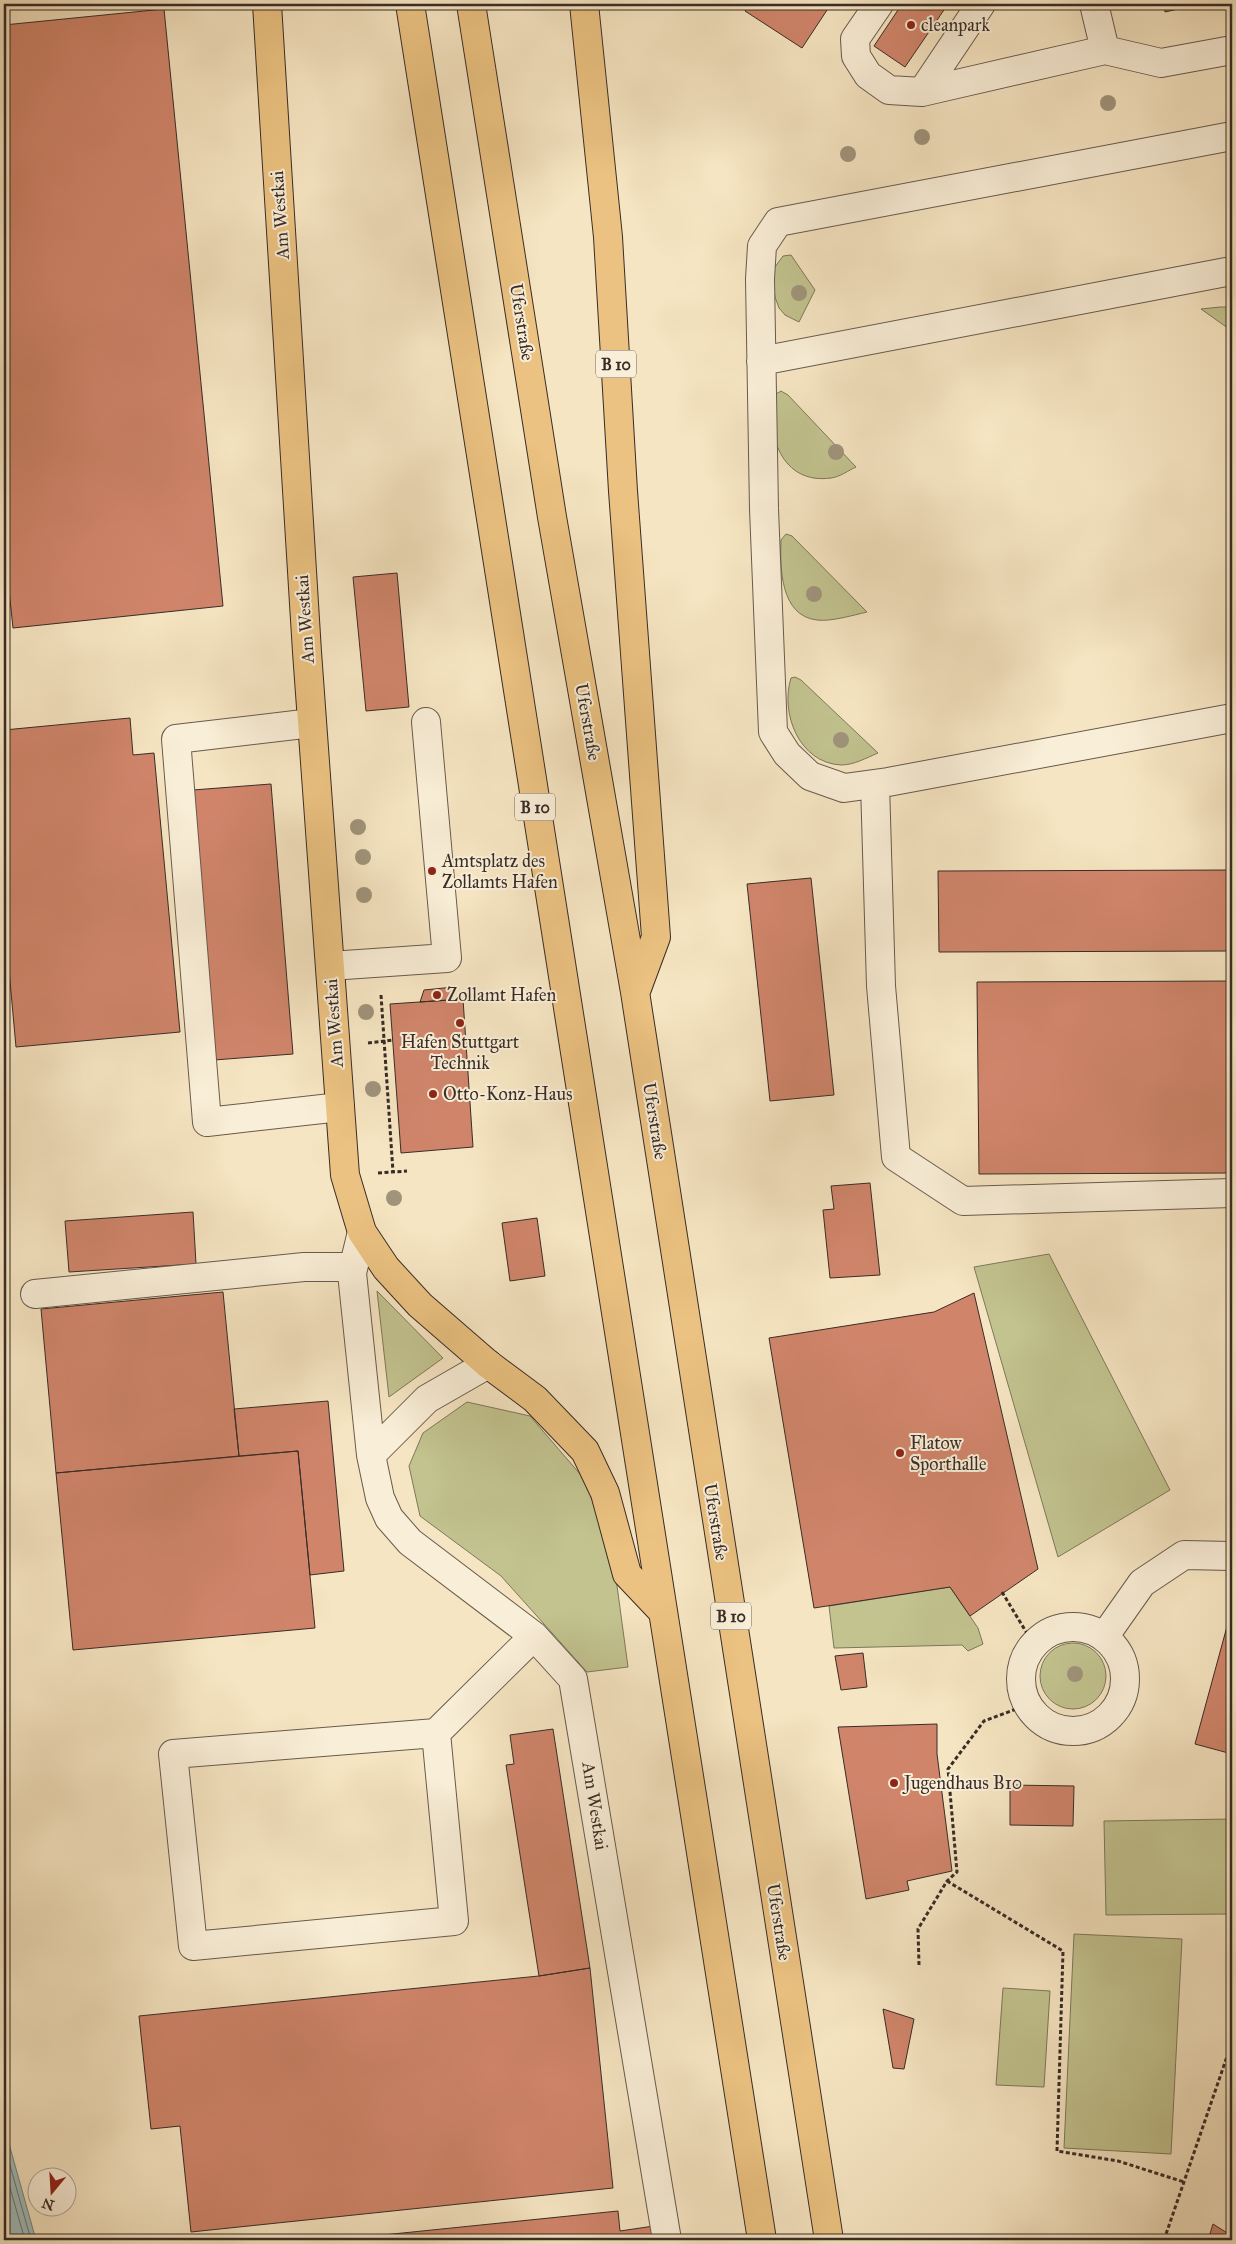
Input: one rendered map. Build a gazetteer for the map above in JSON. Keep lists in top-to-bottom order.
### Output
{
  "streets": {
    "main road": ["Am Westkai", "Uferstraße", "B 10"]
  },
  "crossings": [
    ["Am Westkai", "B 10"],
    ["Uferstraße", "B 10"]
  ],
  "places": [
    "cleanpark",
    "Amtsplatz des Zollamts Hafen",
    "Zollamt Hafen",
    "Hafen Stuttgart Technik",
    "Otto-Konz-Haus",
    "Flatow Sporthalle",
    "Jugendhaus B10"
  ],
  "north": "bottom"
}
